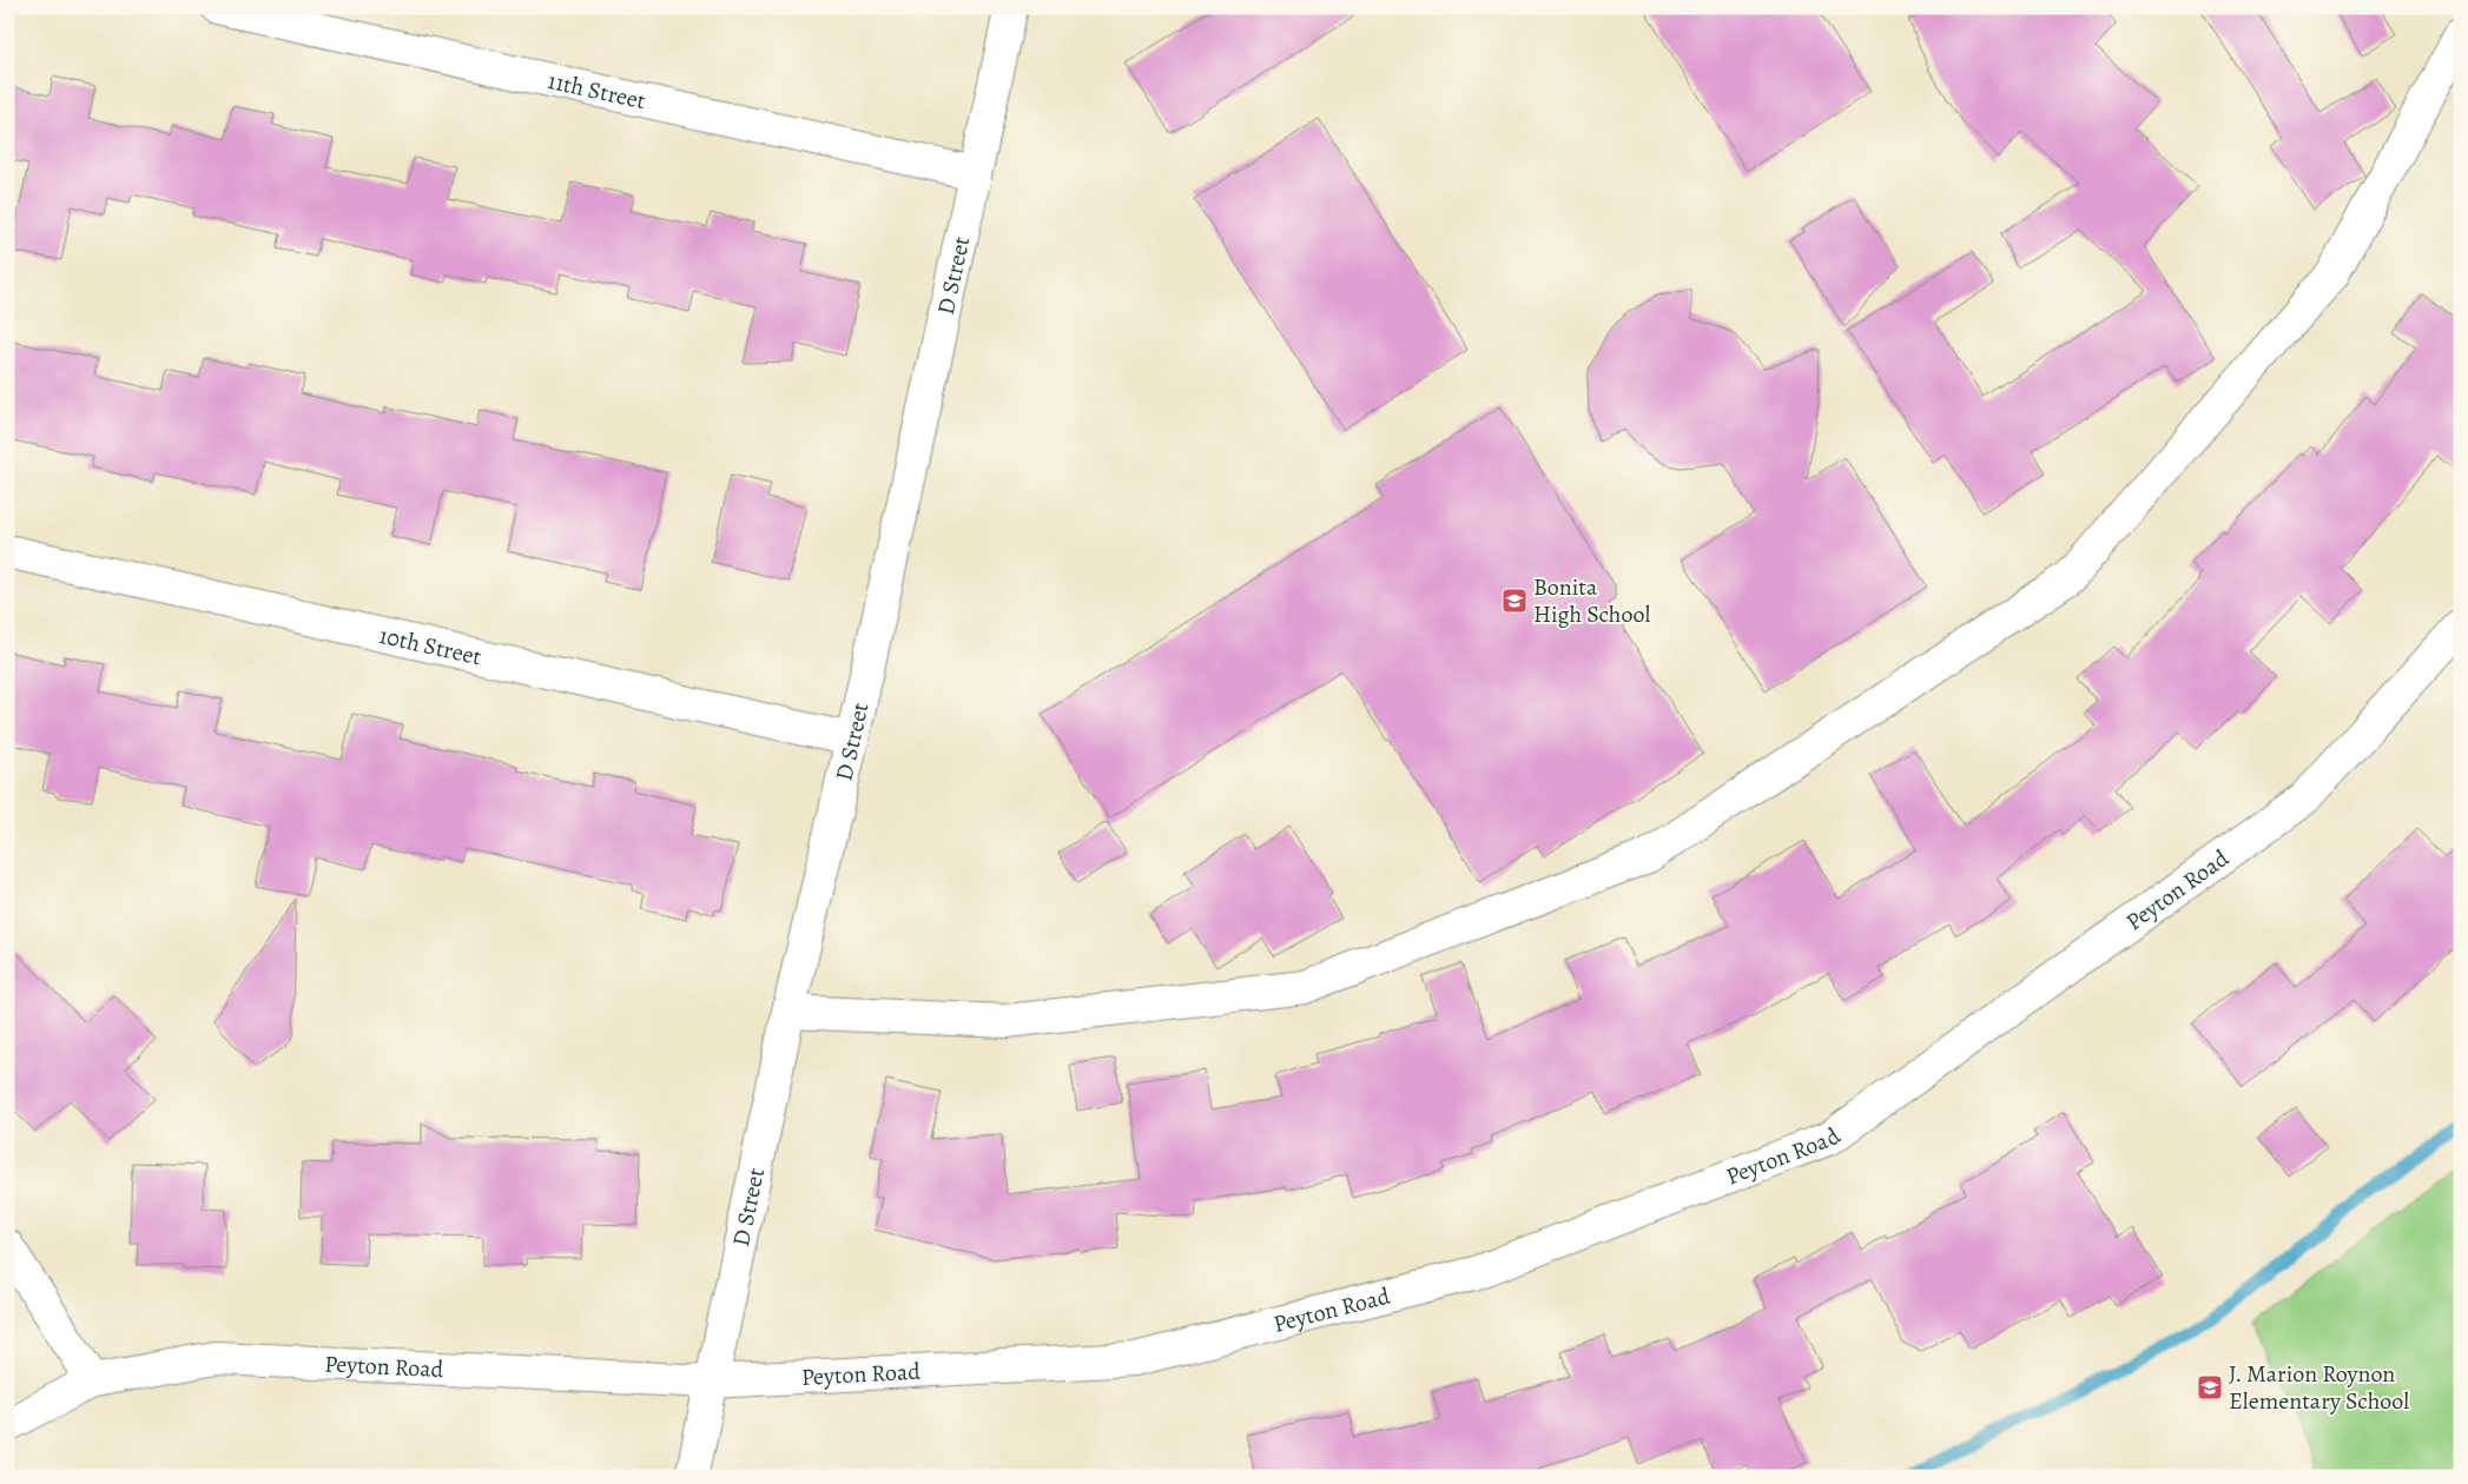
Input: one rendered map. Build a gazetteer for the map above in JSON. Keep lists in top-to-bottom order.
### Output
{
  "streets": {
    "street": [
      "11th Street",
      "D Street",
      "10th Street",
      "Peyton Road"
    ]
  },
  "crossings": [
    ["11th Street", "D Street"],
    ["D Street", "10th Street"],
    ["D Street", "Peyton Road"]
  ],
  "places": {
    "school or university": ["Bonita High School", "J. Marion Roynon Elementary School"]
  }
}
